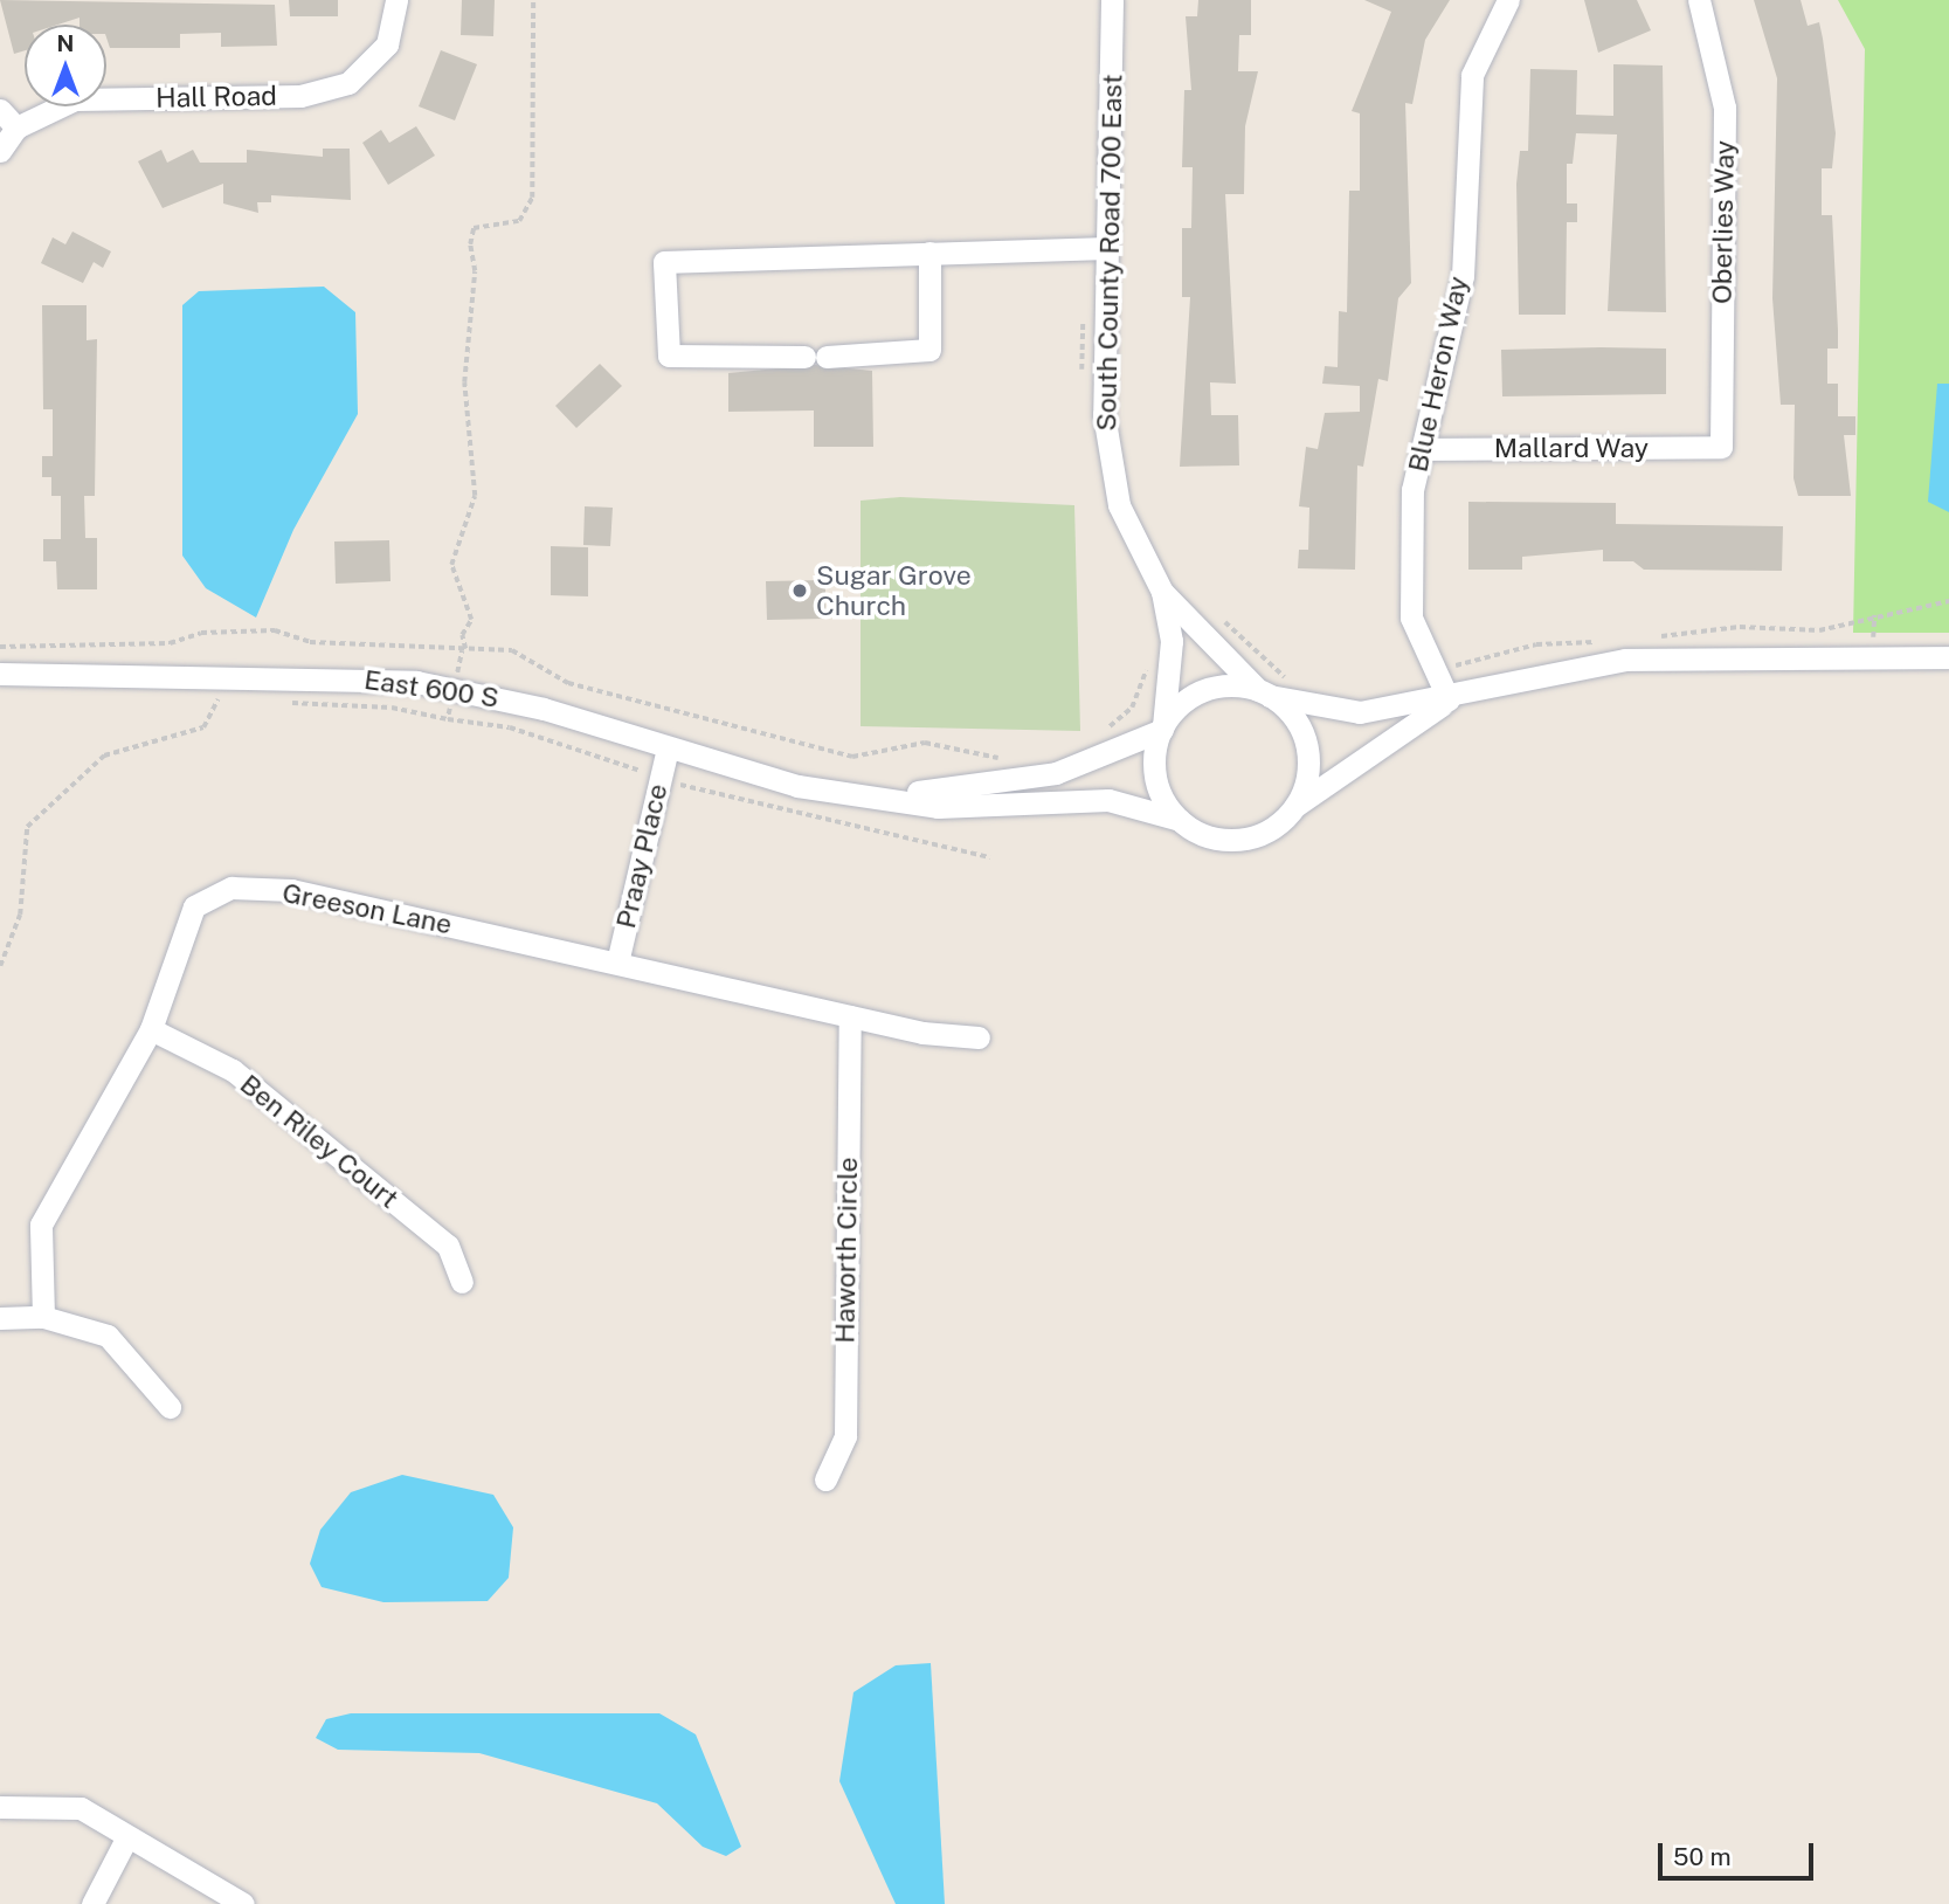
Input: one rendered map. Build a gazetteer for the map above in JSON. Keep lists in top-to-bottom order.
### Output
{
  "streets": {
    "street": [
      "Hall Road",
      "Oberlies Way",
      "South County Road 700 East",
      "Blue Heron Way",
      "Mallard Way",
      "East 600 S",
      "Praay Place",
      "Greeson Lane",
      "Ben Riley Court",
      "Haworth Circle"
    ]
  },
  "crossings": [
    ["Oberlies Way", "Mallard Way"],
    ["Blue Heron Way", "Mallard Way"],
    ["East 600 S", "Praay Place"],
    ["Praay Place", "Greeson Lane"],
    ["Greeson Lane", "Ben Riley Court"],
    ["Greeson Lane", "Haworth Circle"]
  ],
  "places": ["Sugar Grove Church"],
  "scale_bar": "50 m",
  "north": "top"
}
